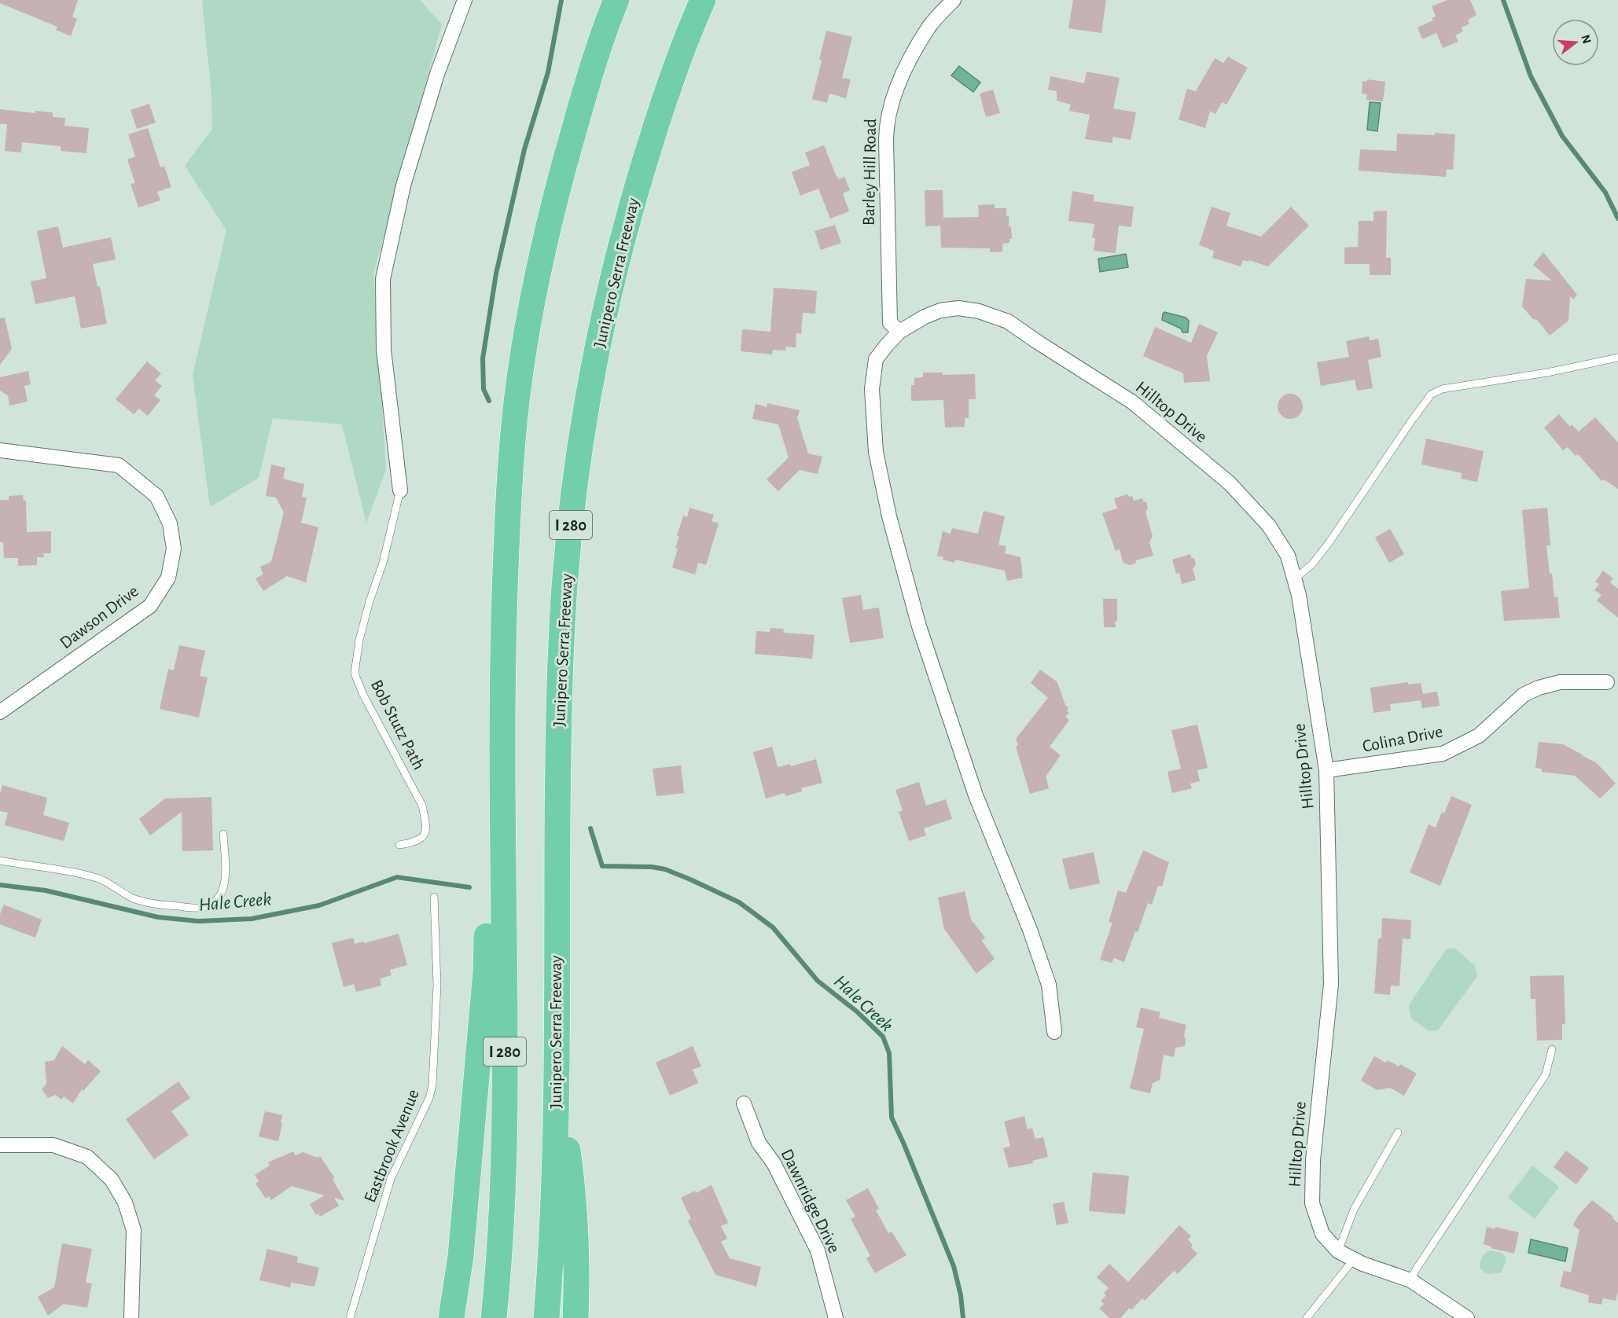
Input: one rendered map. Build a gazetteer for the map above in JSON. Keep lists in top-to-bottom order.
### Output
{
  "streets": {
    "highway": ["Junipero Serra Freeway", "I 280"],
    "street": [
      "Barley Hill Road",
      "Hilltop Drive",
      "Dawson Drive",
      "Colina Drive",
      "Dawnridge Drive"
    ],
    "lane": ["Bob Stutz Path", "Eastbrook Avenue"]
  },
  "crossings": [
    ["Barley Hill Road", "Hilltop Drive"],
    ["Hilltop Drive", "Colina Drive"]
  ],
  "water": ["Hale Creek"],
  "north": "right"
}
